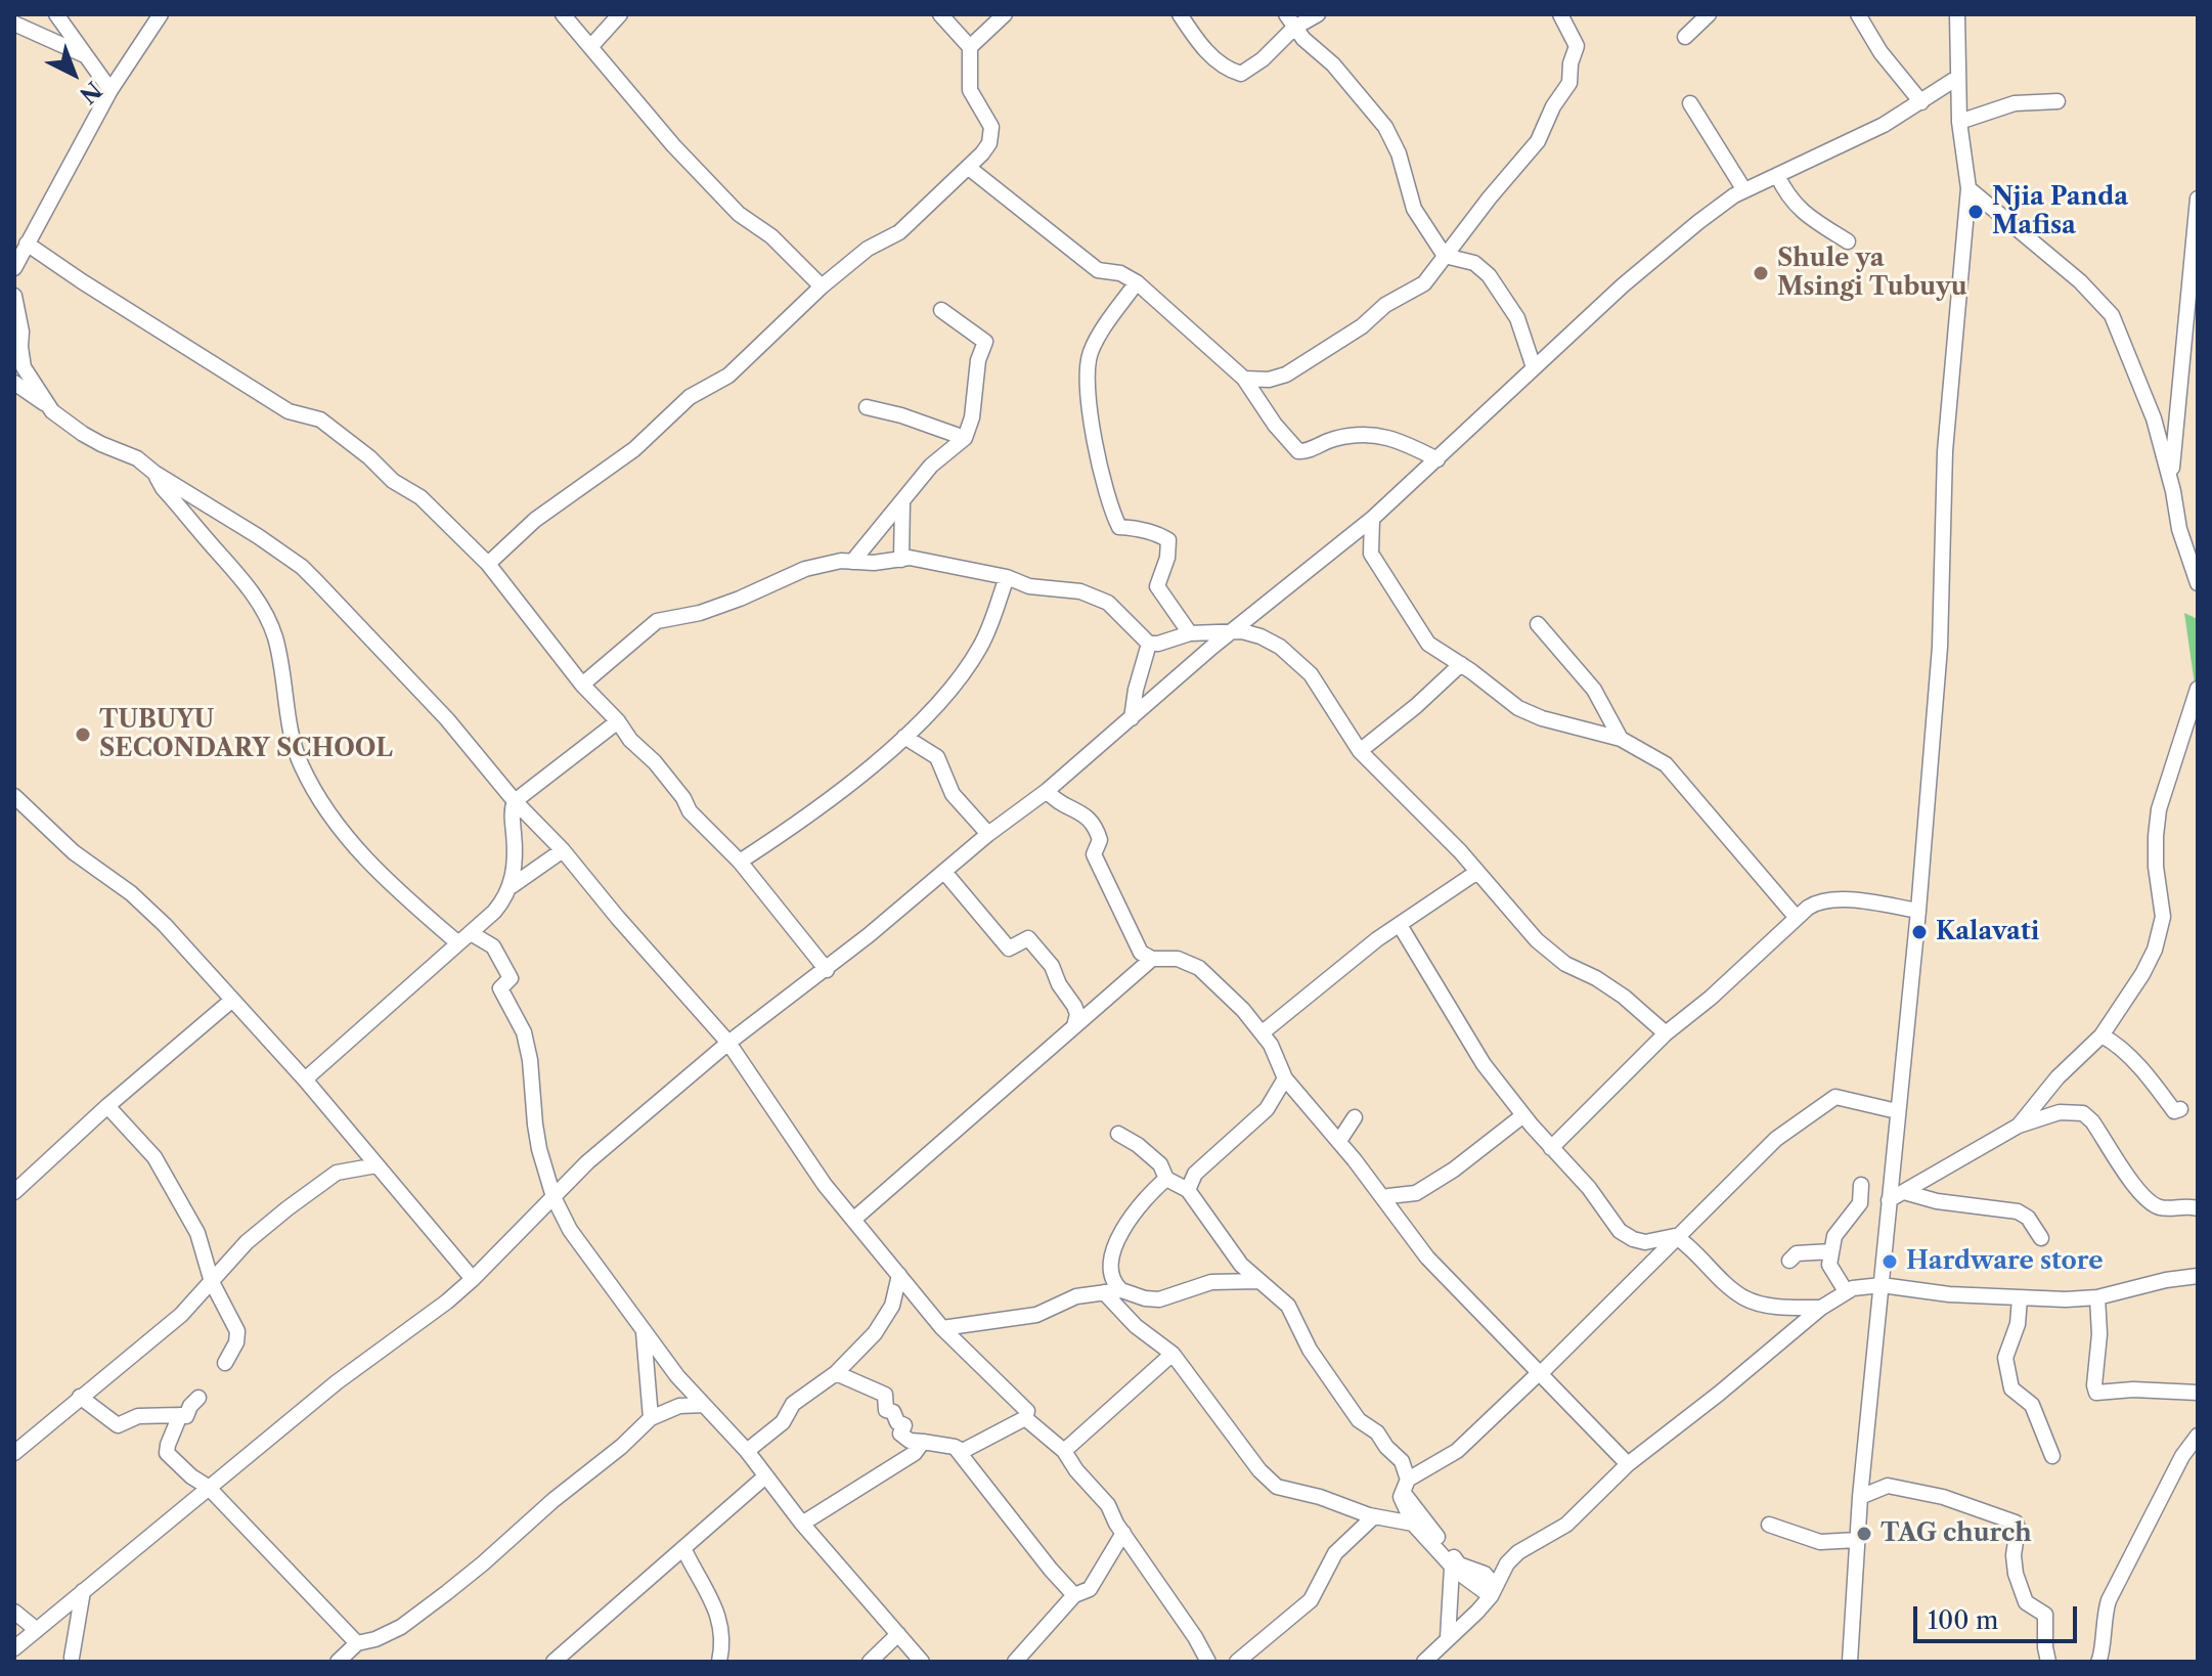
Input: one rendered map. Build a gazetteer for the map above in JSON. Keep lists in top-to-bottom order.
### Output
{
  "places": [
    "Njia Panda Mafisa",
    "Shule ya Msingi Tubuyu",
    "TUBUYU SECONDARY SCHOOL",
    "Kalavati",
    "Hardware store",
    "TAG church"
  ],
  "scale_bar": "100 m",
  "north": "bottom right"
}
